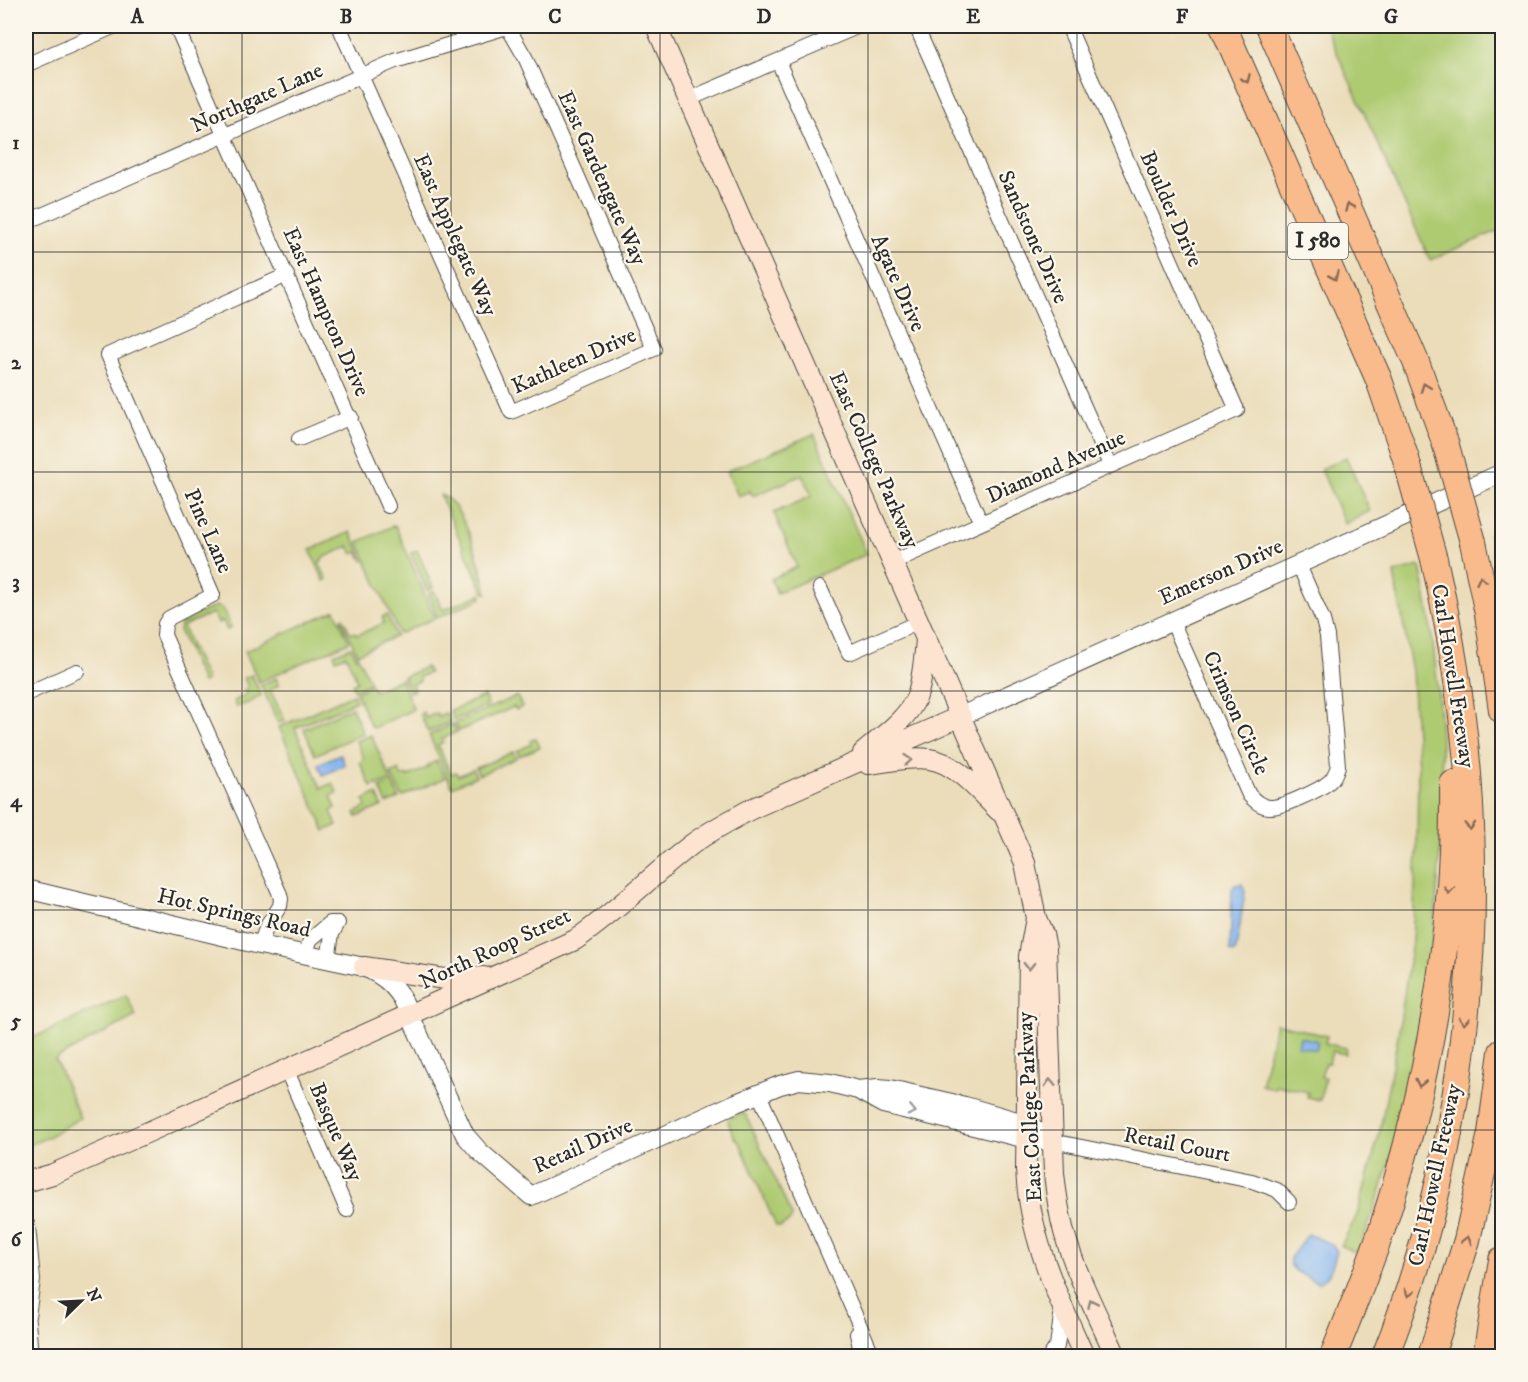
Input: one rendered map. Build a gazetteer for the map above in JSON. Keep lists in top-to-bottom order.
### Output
{
  "streets": {
    "highway": ["I 580", "Carl Howell Freeway"],
    "main road": ["East College Parkway", "North Roop Street"],
    "street": [
      "Northgate Lane",
      "East Gardengate Way",
      "Boulder Drive",
      "East Applegate Way",
      "Sandstone Drive",
      "Agate Drive",
      "East Hampton Drive",
      "Kathleen Drive",
      "Diamond Avenue",
      "Pine Lane",
      "Emerson Drive",
      "Crimson Circle",
      "Hot Springs Road",
      "Basque Way",
      "Retail Court",
      "Retail Drive"
    ]
  },
  "crossings": [
    ["Northgate Lane", "East Gardengate Way"],
    ["Northgate Lane", "East Applegate Way"],
    ["Northgate Lane", "East Hampton Drive"],
    ["East Gardengate Way", "Kathleen Drive"],
    ["Boulder Drive", "Diamond Avenue"],
    ["East Applegate Way", "Kathleen Drive"],
    ["Sandstone Drive", "Diamond Avenue"],
    ["Agate Drive", "Diamond Avenue"],
    ["East Hampton Drive", "Pine Lane"],
    ["East College Parkway", "Diamond Avenue"],
    ["East College Parkway", "Emerson Drive"],
    ["East College Parkway", "North Roop Street"],
    ["East College Parkway", "Retail Court"],
    ["East College Parkway", "Retail Drive"],
    ["Pine Lane", "Hot Springs Road"],
    ["Emerson Drive", "Crimson Circle"],
    ["Emerson Drive", "North Roop Street"],
    ["Hot Springs Road", "North Roop Street"],
    ["Hot Springs Road", "Retail Drive"],
    ["North Roop Street", "Basque Way"],
    ["North Roop Street", "Retail Drive"],
    ["Retail Court", "Retail Drive"]
  ],
  "north": "top right",
  "grid": {
    "columns": [
      "A",
      "B",
      "C",
      "D",
      "E",
      "F",
      "G"
    ],
    "rows": [
      "1",
      "2",
      "3",
      "4",
      "5",
      "6"
    ]
  }
}
